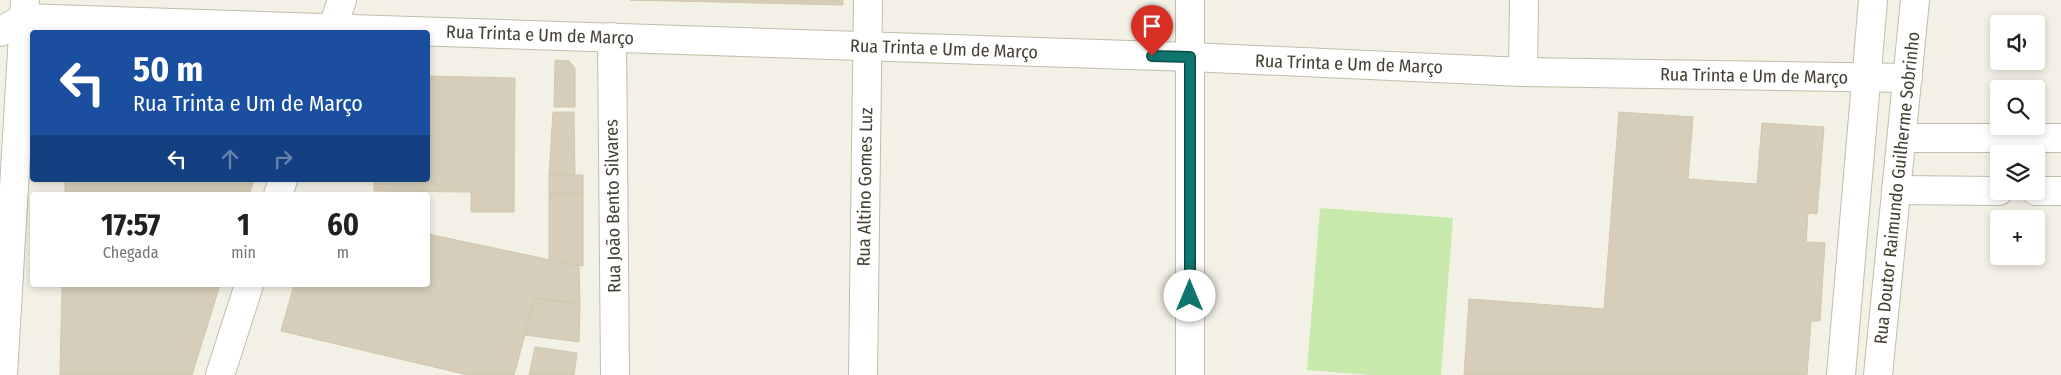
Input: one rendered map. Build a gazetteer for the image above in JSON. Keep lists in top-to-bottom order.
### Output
{
  "streets": {
    "street": [
      "Rua Trinta e Um de Março",
      "Rua Altino Gomes Luz",
      "Rua Doutor Raimundo Guilherme Sobrinho",
      "Rua João Bento Silvares"
    ]
  },
  "crossings": [
    ["Rua Trinta e Um de Março", "Rua Altino Gomes Luz"],
    ["Rua Trinta e Um de Março", "Rua Doutor Raimundo Guilherme Sobrinho"],
    ["Rua Trinta e Um de Março", "Rua João Bento Silvares"]
  ],
  "page": {
    "map_buttons": "+",
    "turn": ["50 m", "Rua Trinta e Um de Março"],
    "eta": [
      "17:57",
      "Chegada",
      "1",
      "min",
      "60",
      "m"
    ]
  }
}
